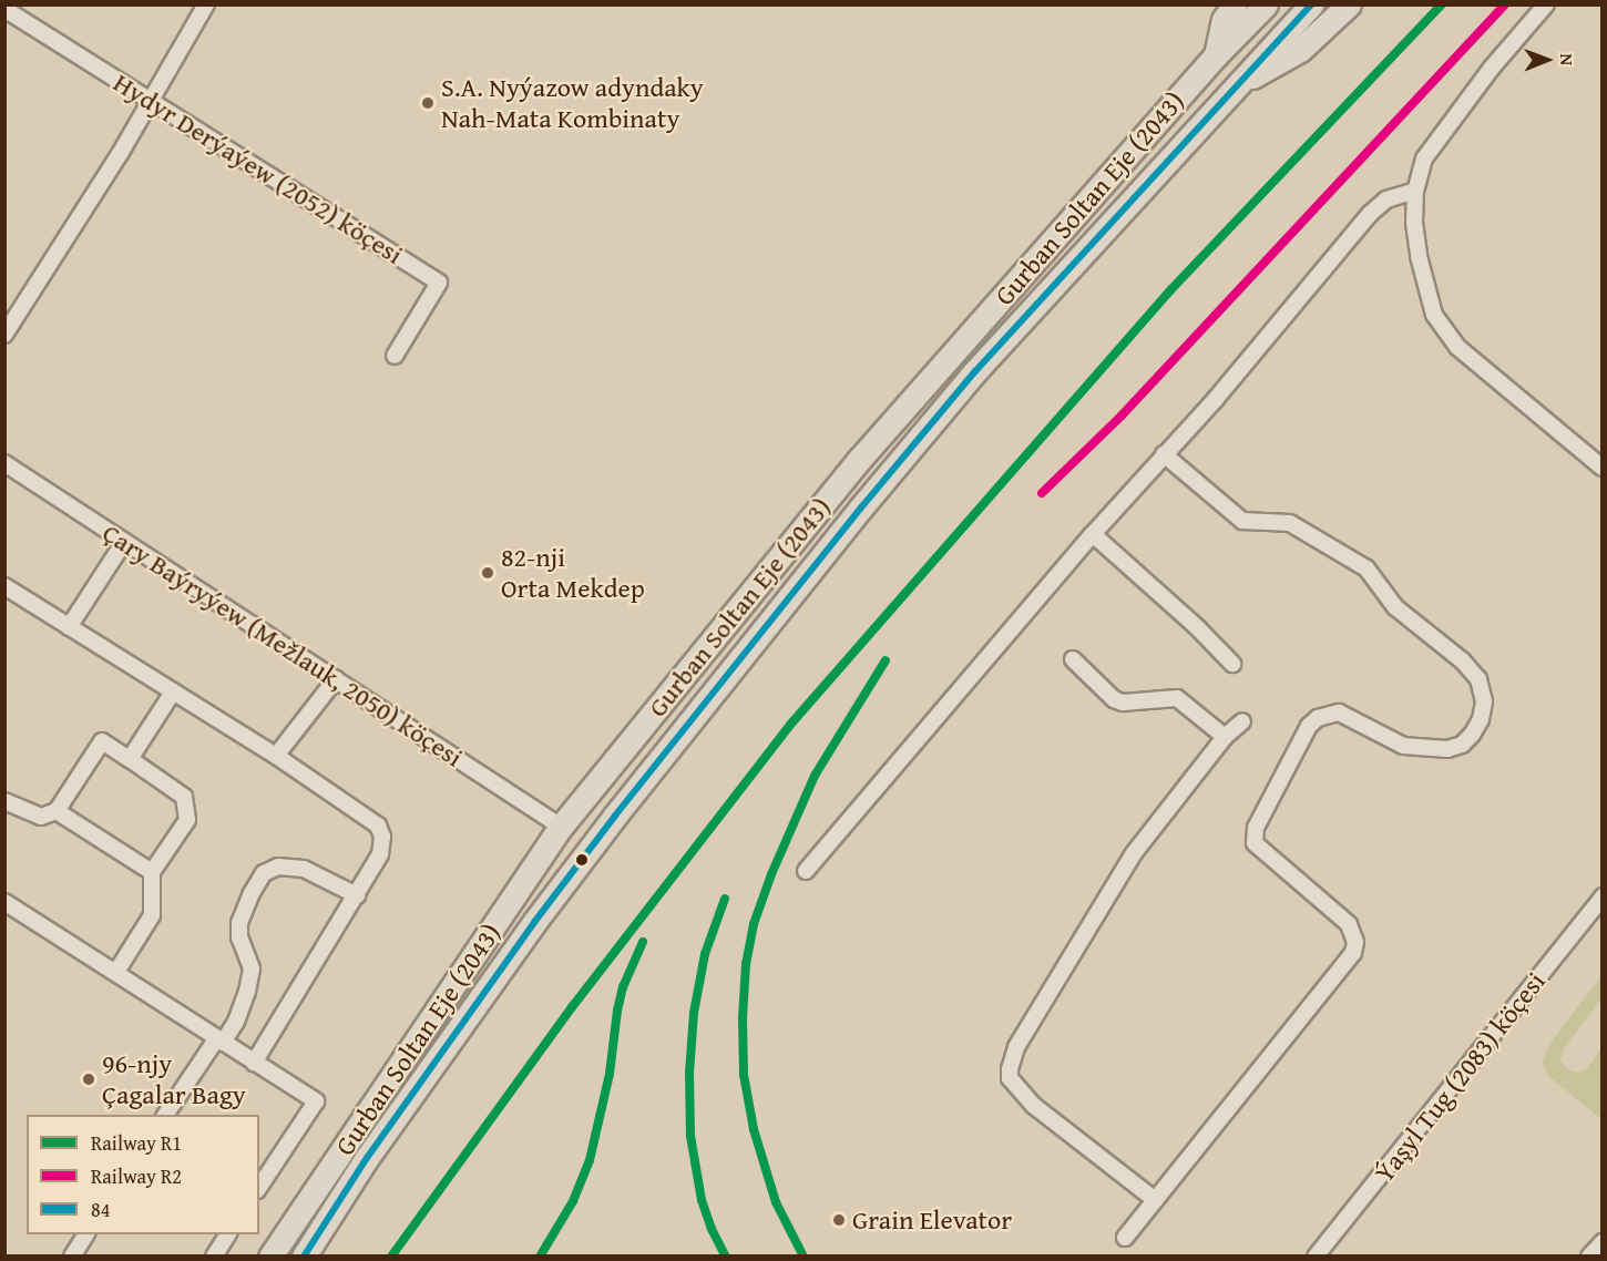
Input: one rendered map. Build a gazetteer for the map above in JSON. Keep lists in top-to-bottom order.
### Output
{
  "streets": {
    "highway": ["Gurban Soltan Eje (2043)"],
    "street": ["Hydyr Derýaýew (2052) köçesi", "Çary Baýryýew (Mežlauk, 2050) köçesi", "Ýaşyl Tug (2083) köçesi"]
  },
  "crossings": [
    ["Gurban Soltan Eje (2043)", "Çary Baýryýew (Mežlauk, 2050) köçesi"]
  ],
  "places": [
    "S.A. Nyýazow adyndaky Nah-Mata Kombinaty",
    "82-nji Orta Mekdep",
    "96-njy Çagalar Bagy",
    "Grain Elevator"
  ],
  "lines": ["rail line R1", "rail line R2", "transit line 84"],
  "legend": ["Railway R1", "Railway R2", "84"],
  "north": "right"
}
